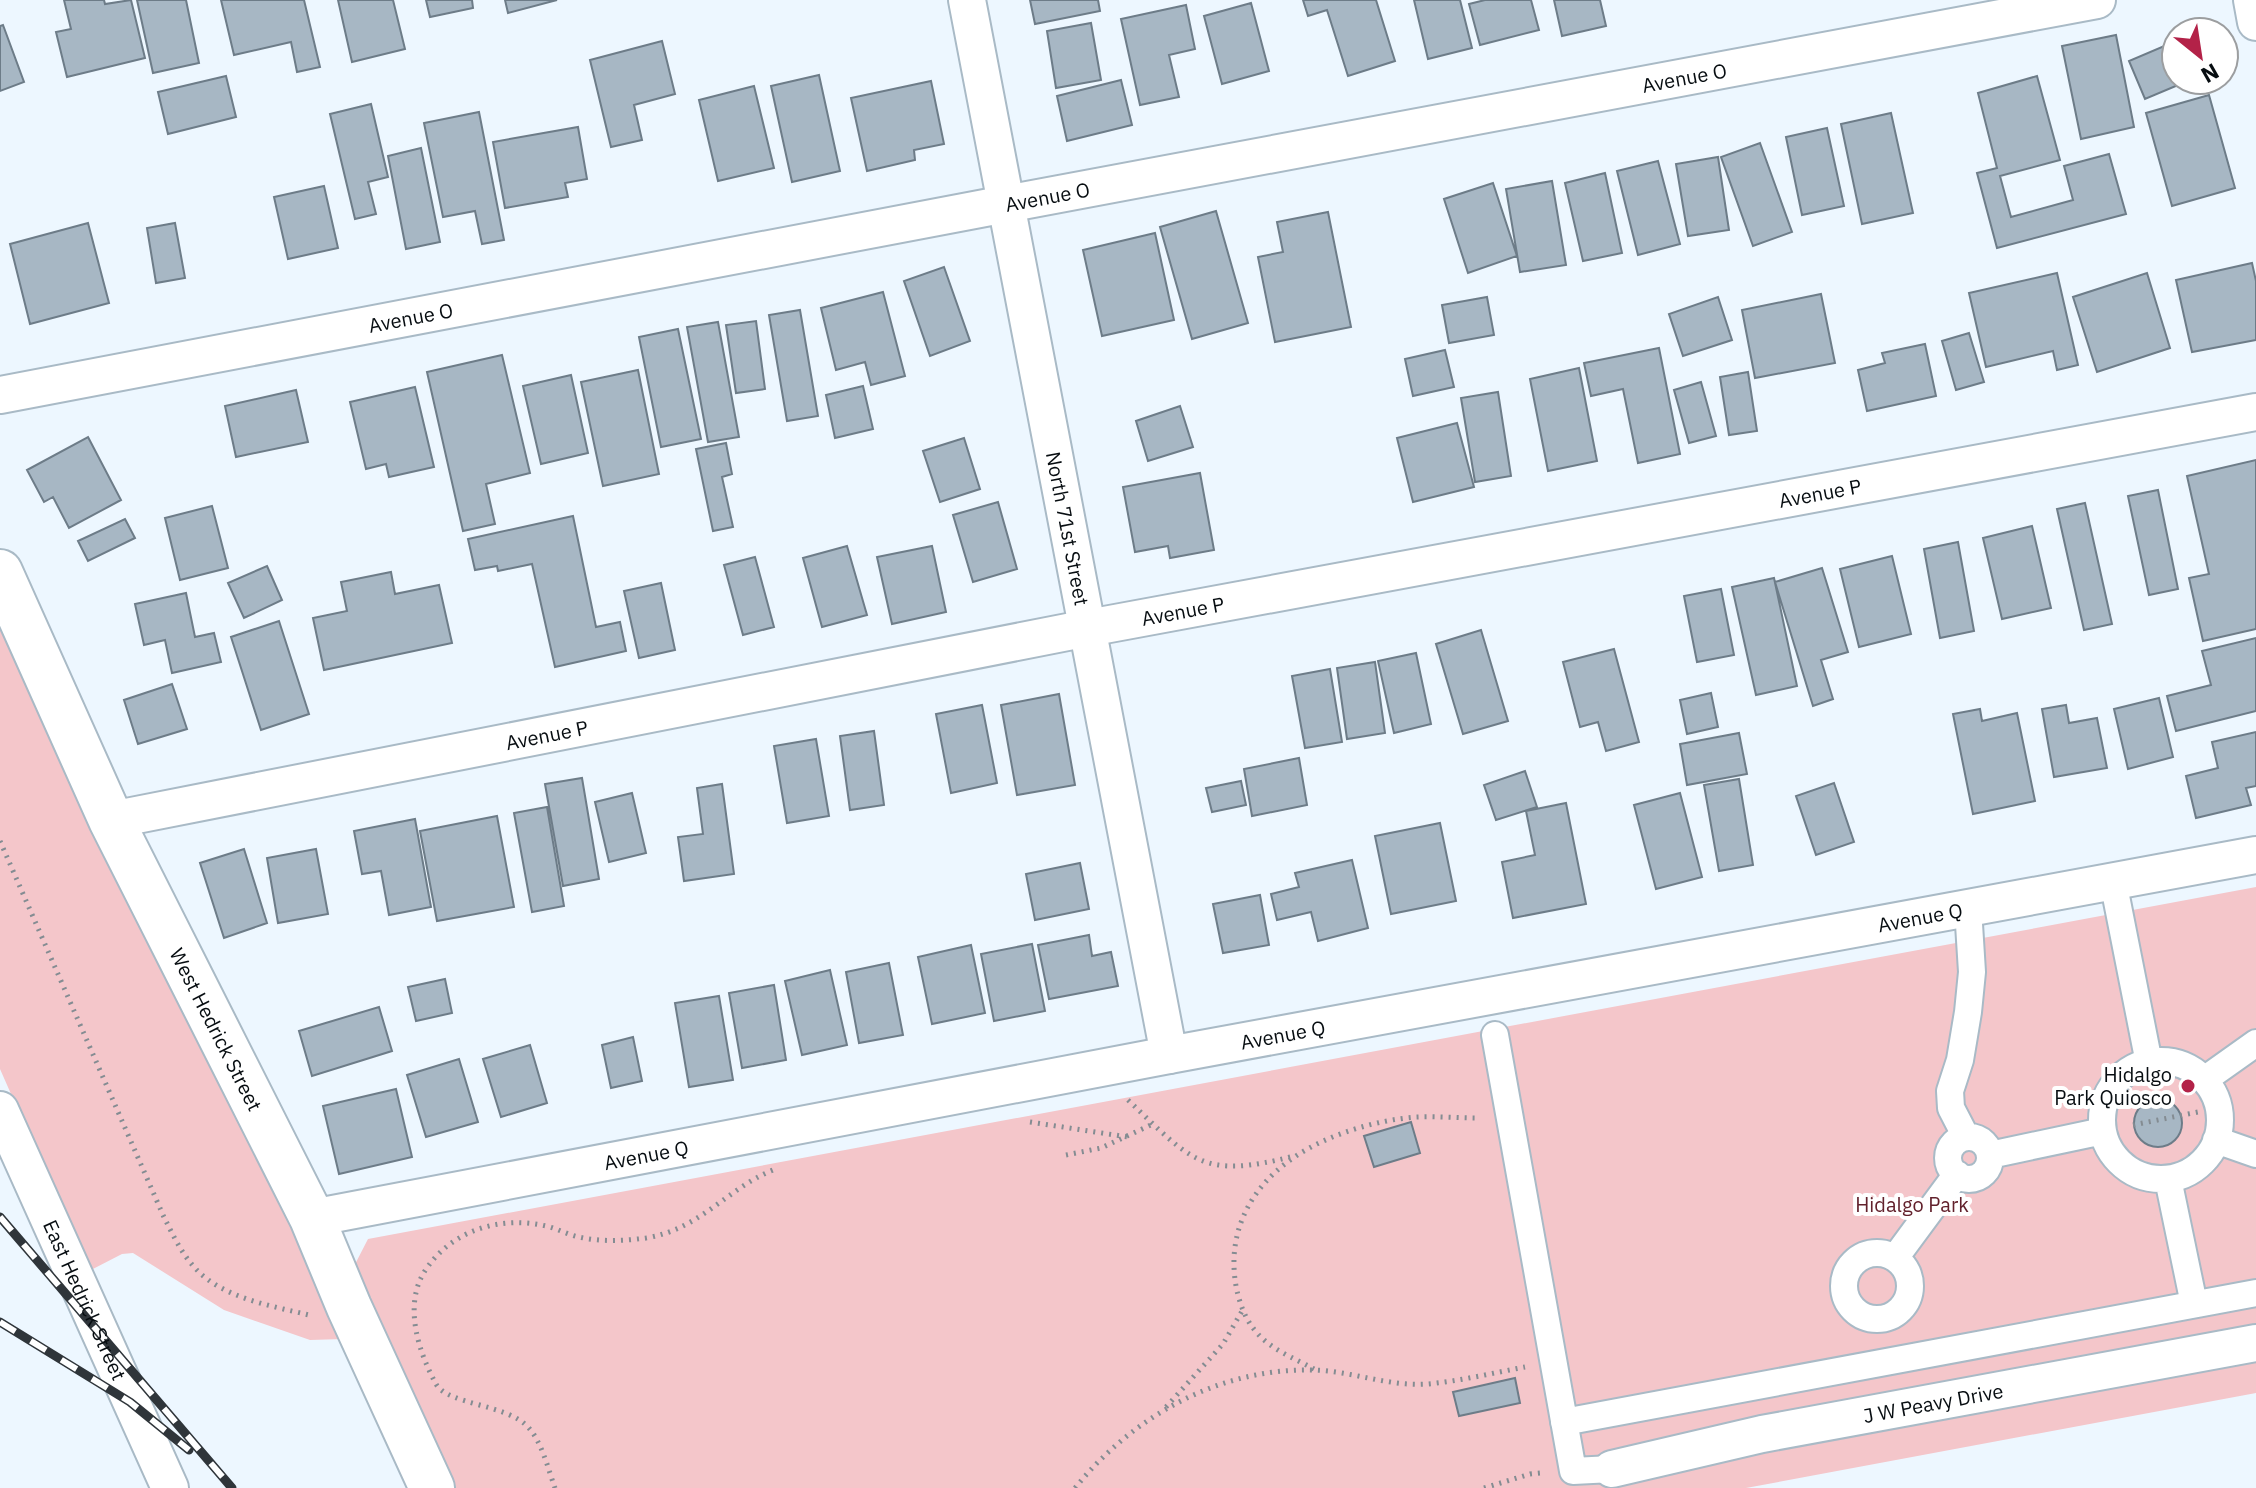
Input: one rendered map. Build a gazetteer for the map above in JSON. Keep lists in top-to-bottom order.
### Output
{
  "streets": {
    "street": [
      "Avenue O",
      "Avenue P",
      "North 71st Street",
      "Avenue Q",
      "West Hedrick Street",
      "East Hedrick Street",
      "J W Peavy Drive"
    ]
  },
  "crossings": [
    ["Avenue O", "North 71st Street"],
    ["Avenue P", "North 71st Street"],
    ["Avenue P", "West Hedrick Street"],
    ["North 71st Street", "Avenue Q"],
    ["Avenue Q", "West Hedrick Street"]
  ],
  "parks": ["Hidalgo Park"],
  "places": ["Hidalgo Park Quiosco"],
  "north": "bottom right"
}
